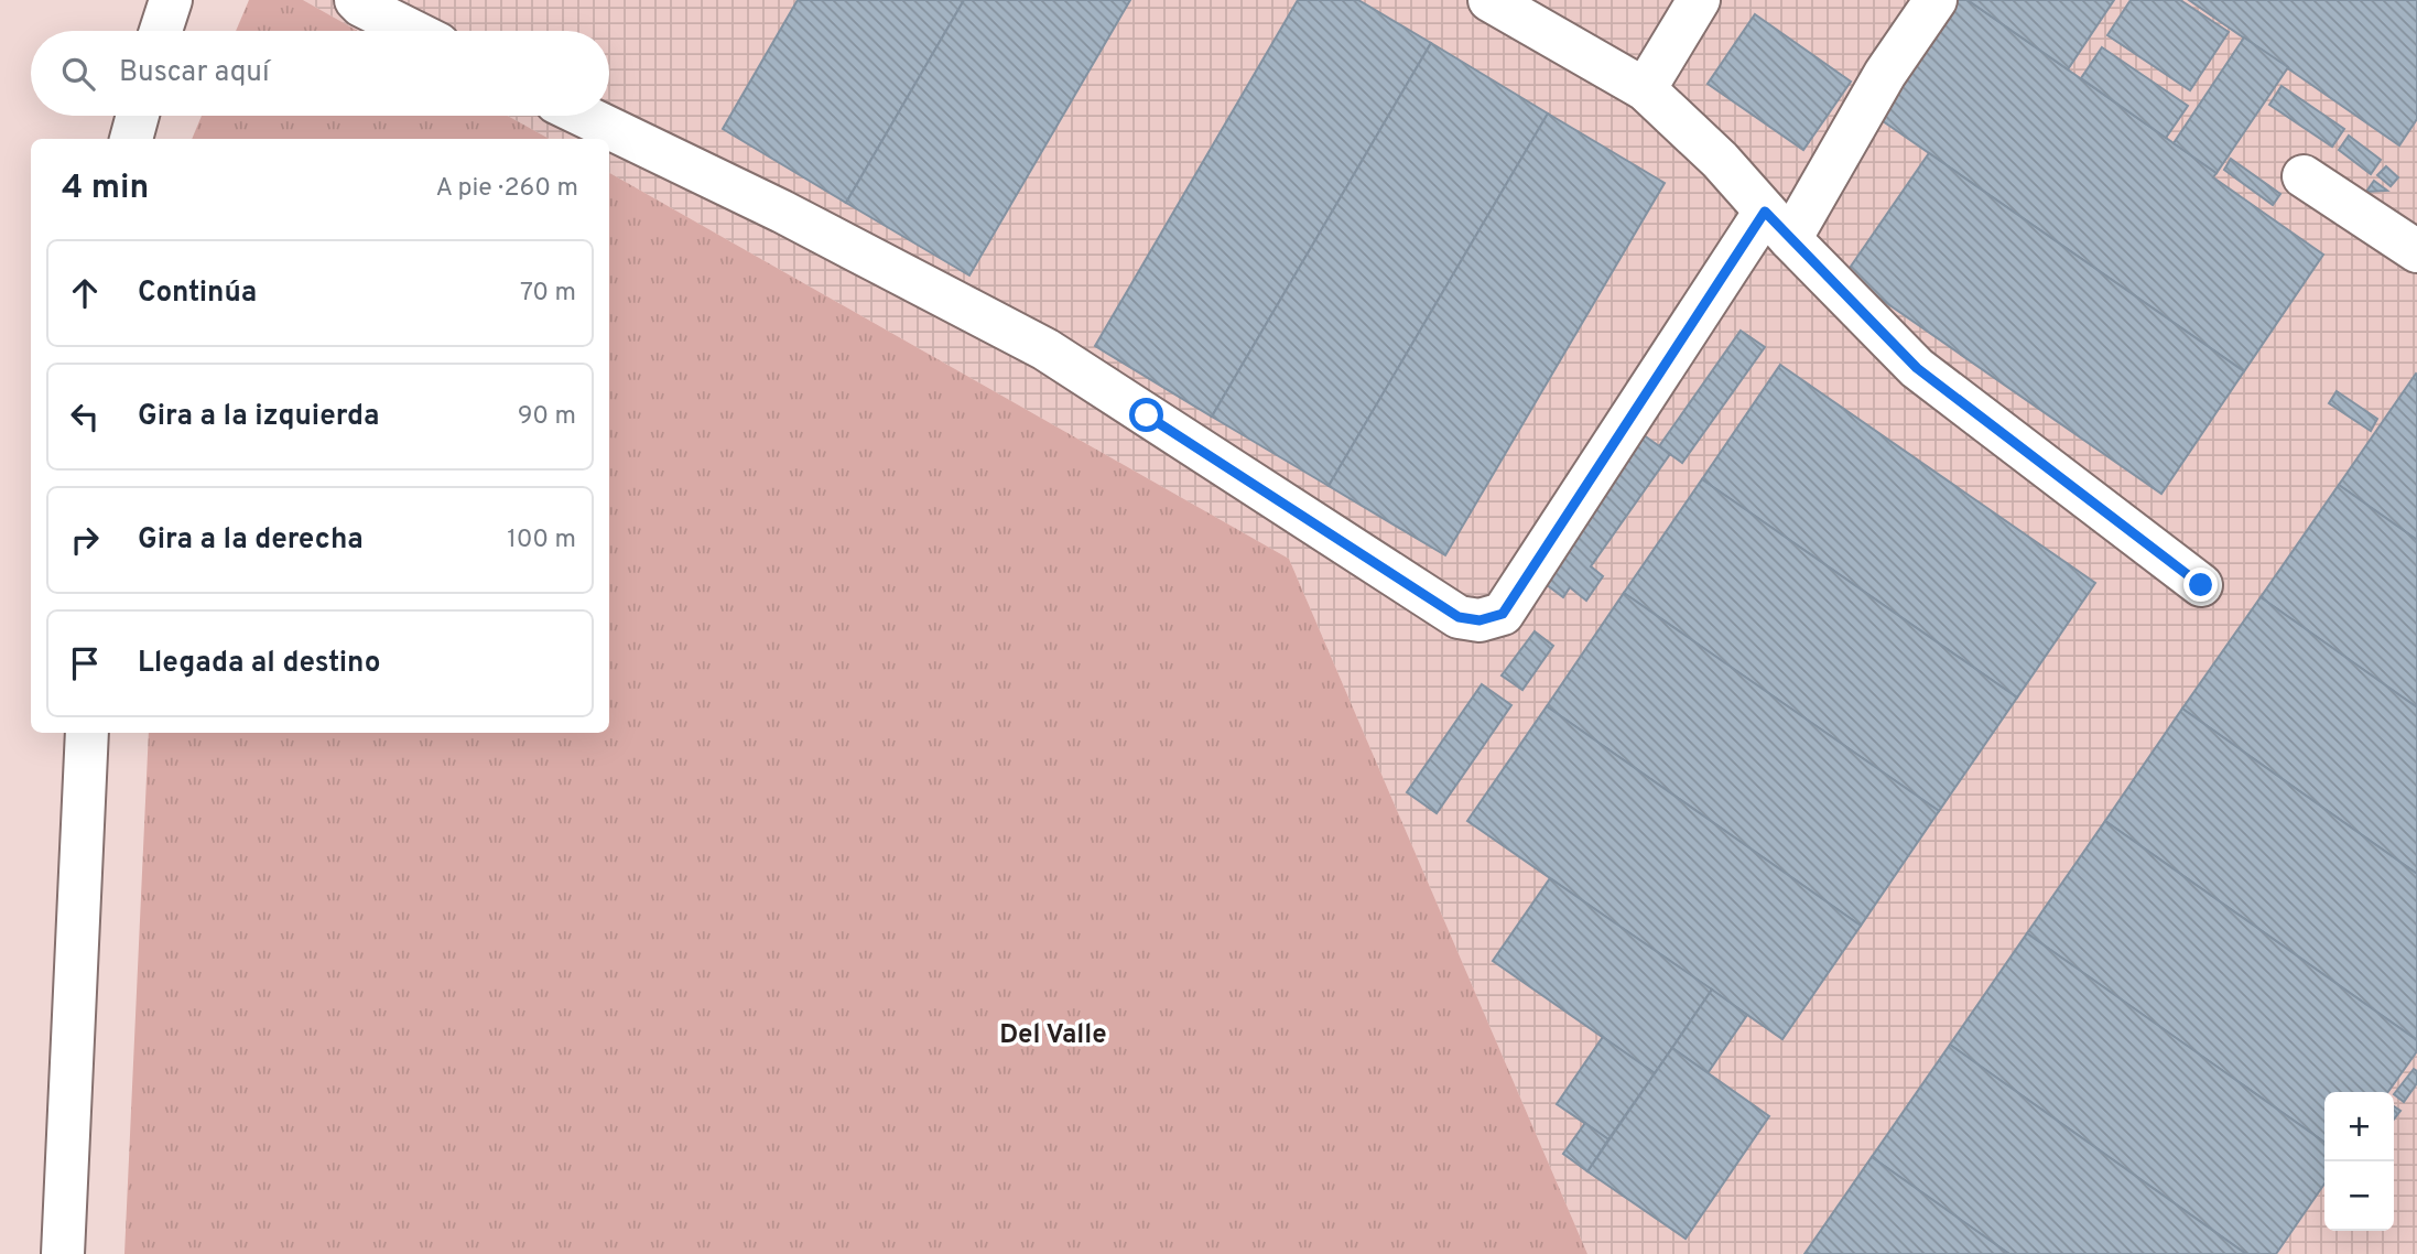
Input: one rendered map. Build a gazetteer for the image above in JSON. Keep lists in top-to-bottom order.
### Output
{
  "districts": ["Del Valle"],
  "page": {
    "search": "Buscar aquí",
    "heading": ["4 min", "A pie · 260 m"],
    "list": [
      ["Continúa", "70 m"],
      ["Gira a la izquierda", "90 m"],
      ["Gira a la derecha", "100 m"],
      "Llegada al destino"
    ],
    "map_buttons": ["+", "−"]
  }
}
